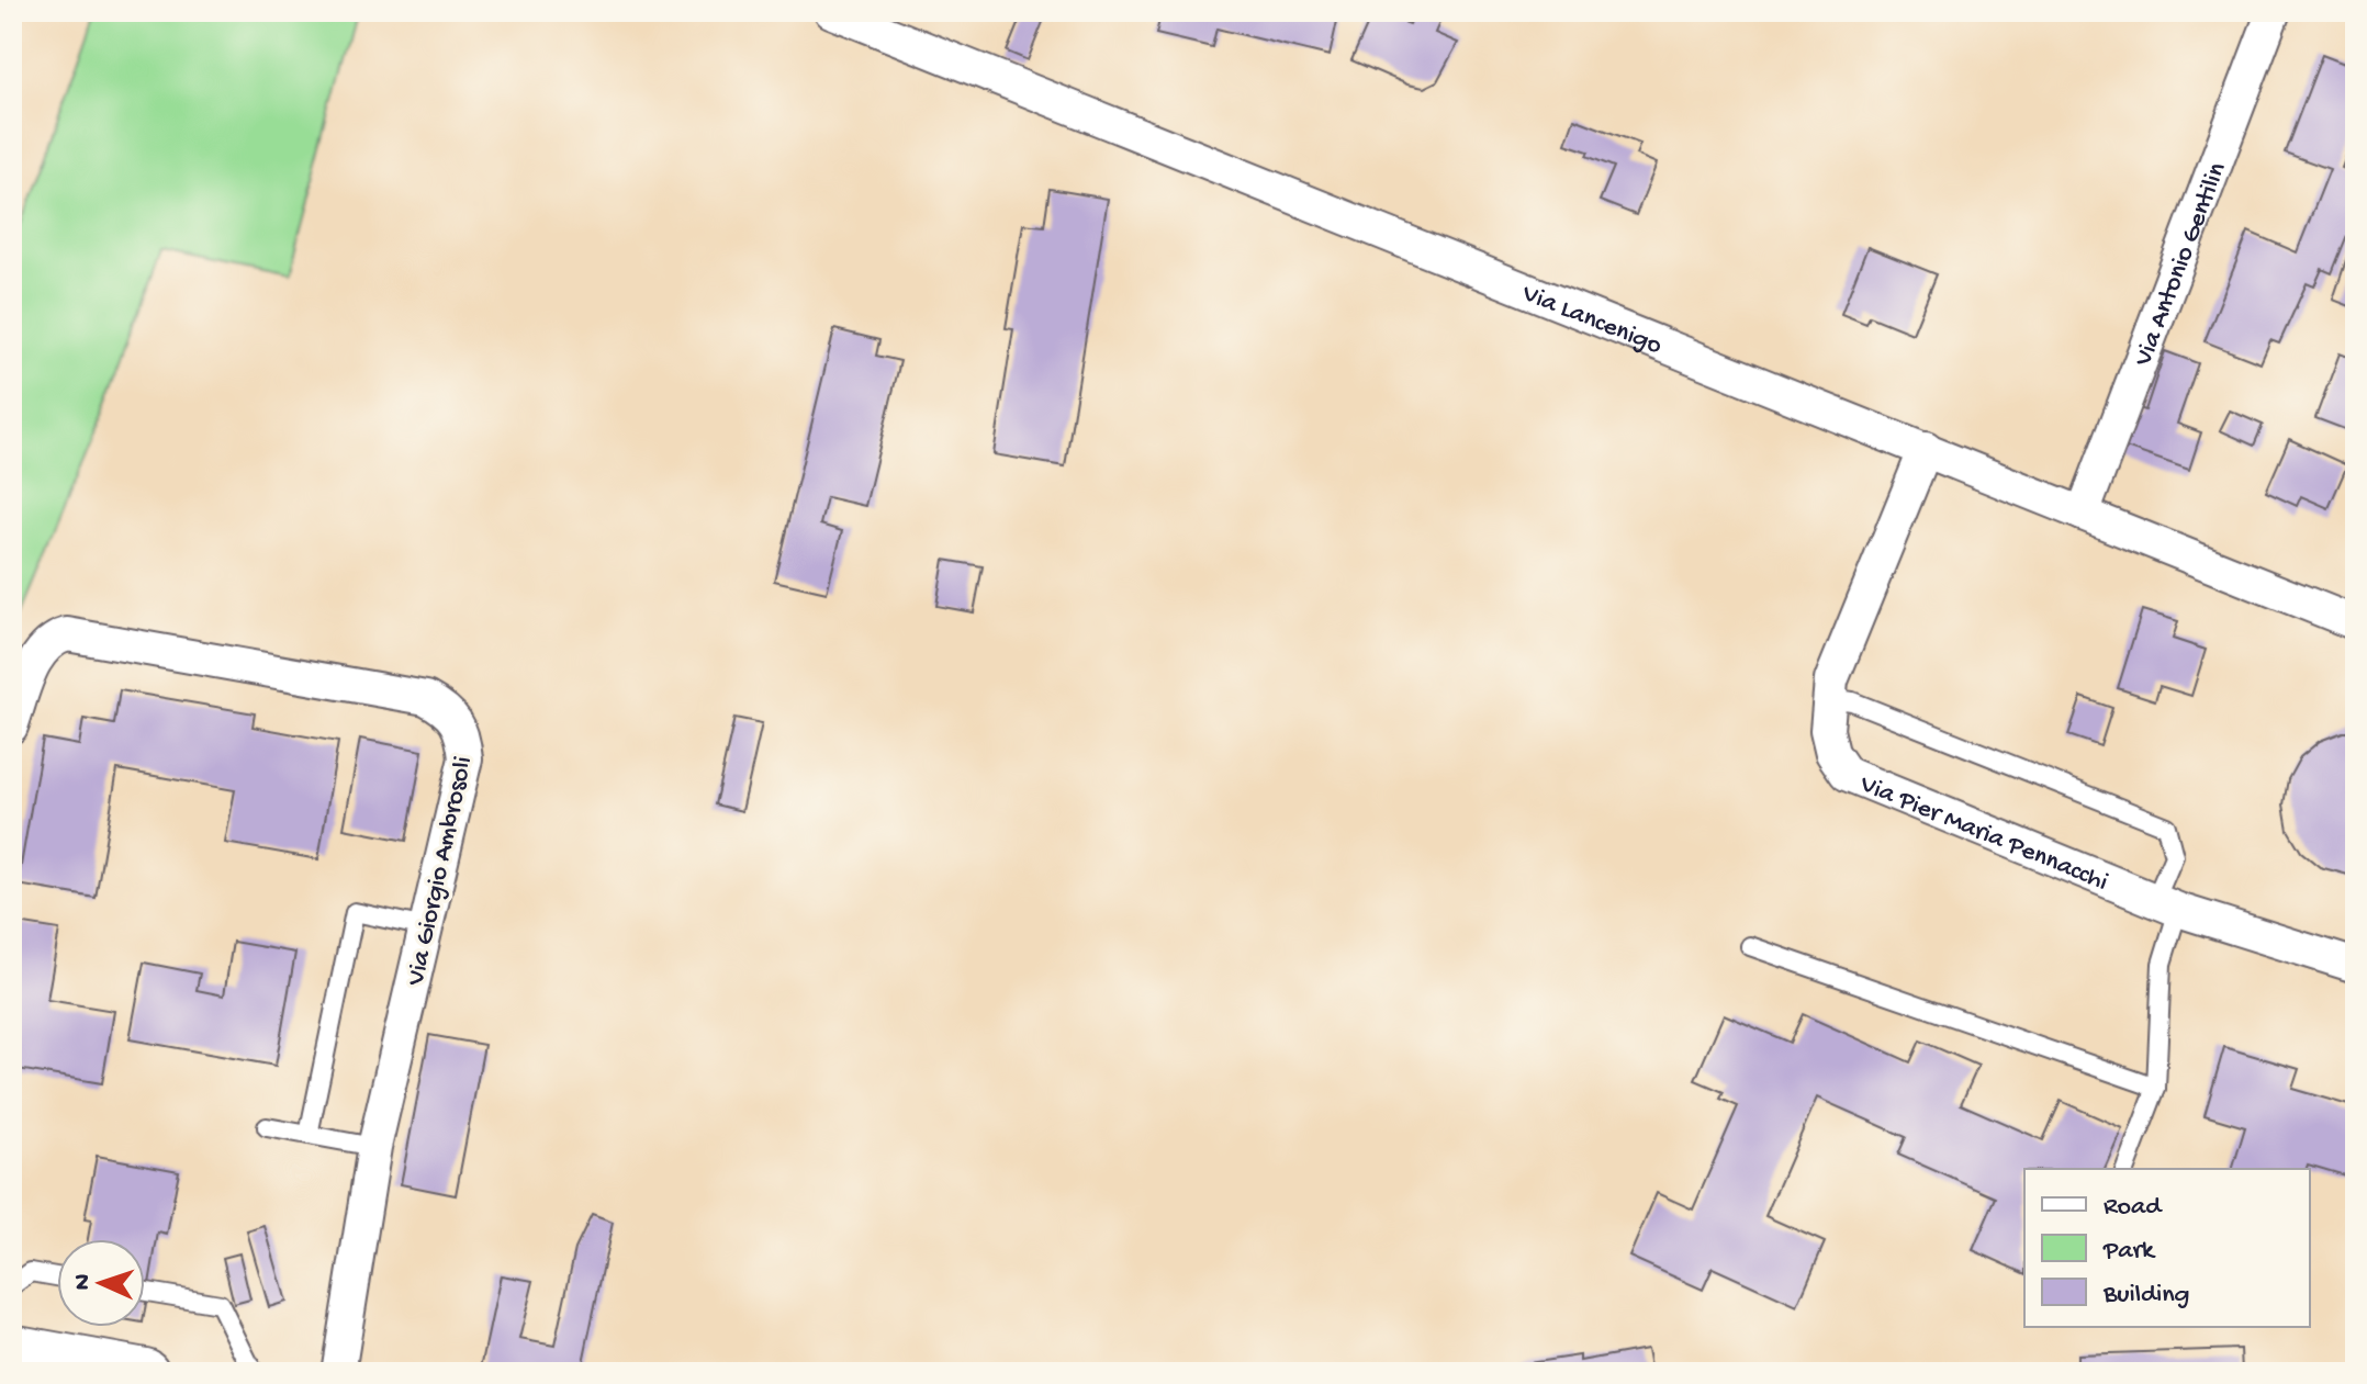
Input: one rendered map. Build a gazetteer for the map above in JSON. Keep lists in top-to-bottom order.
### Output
{
  "streets": {
    "street": [
      "Via Antonio Gentilin",
      "Via Lancenigo",
      "Via Pier Maria Pennacchi",
      "Via Giorgio Ambrosoli"
    ]
  },
  "crossings": [
    ["Via Antonio Gentilin", "Via Lancenigo"],
    ["Via Lancenigo", "Via Pier Maria Pennacchi"]
  ],
  "legend": ["Road", "Park", "Building"],
  "north": "left"
}
